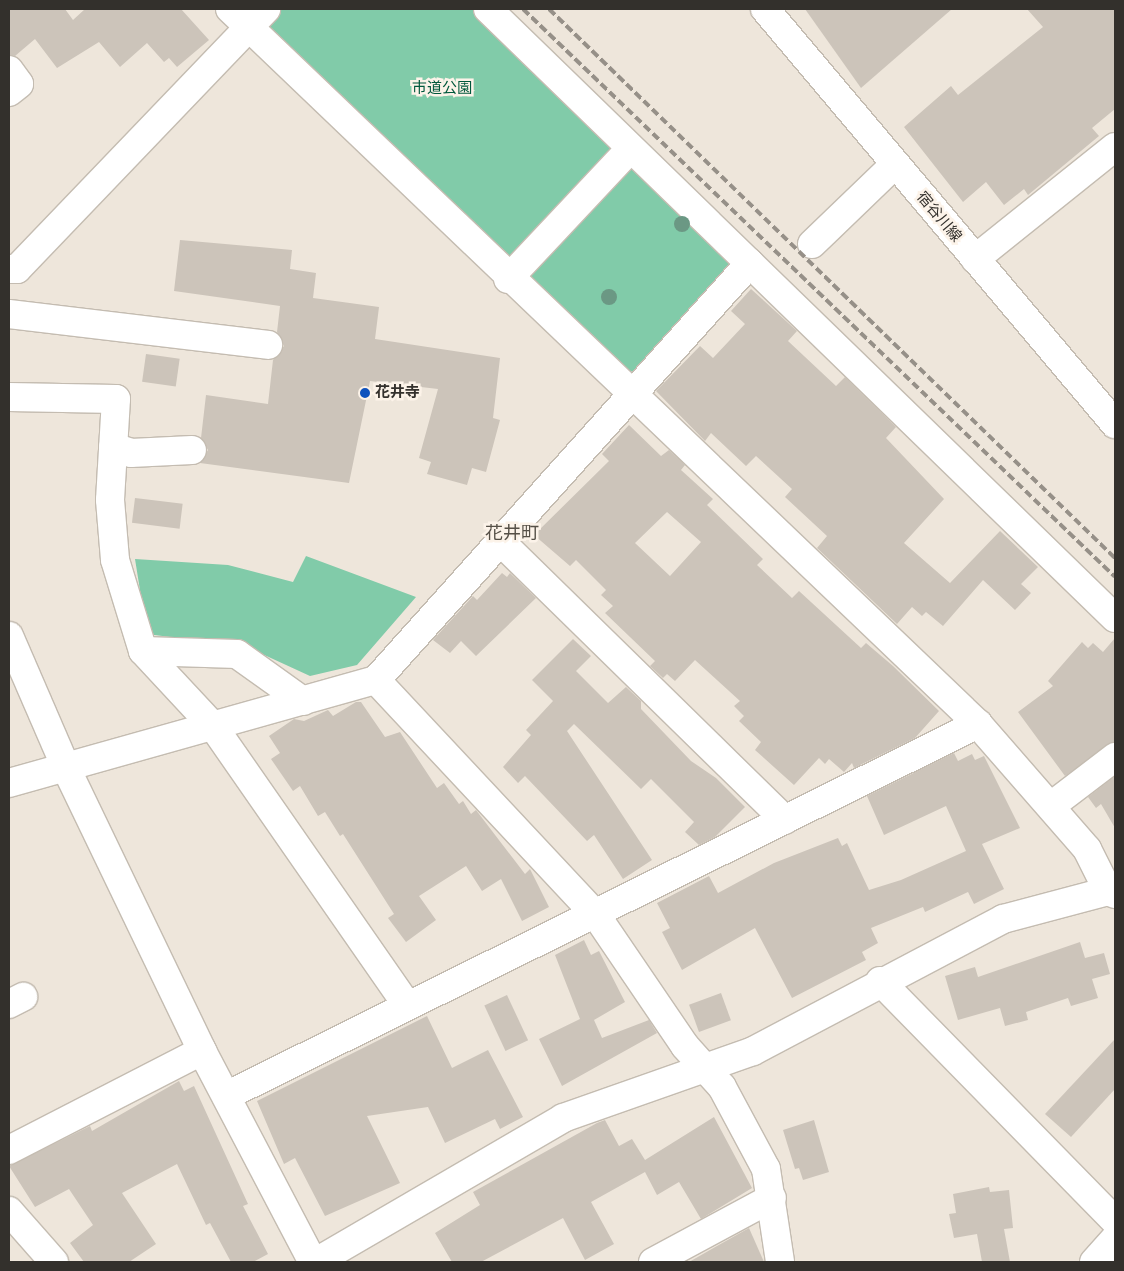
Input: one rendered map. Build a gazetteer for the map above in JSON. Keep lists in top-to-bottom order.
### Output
{
  "streets": {
    "street": ["宿谷川線"]
  },
  "districts": ["花井町"],
  "parks": ["市道公園"],
  "places": ["花井寺"]
}
